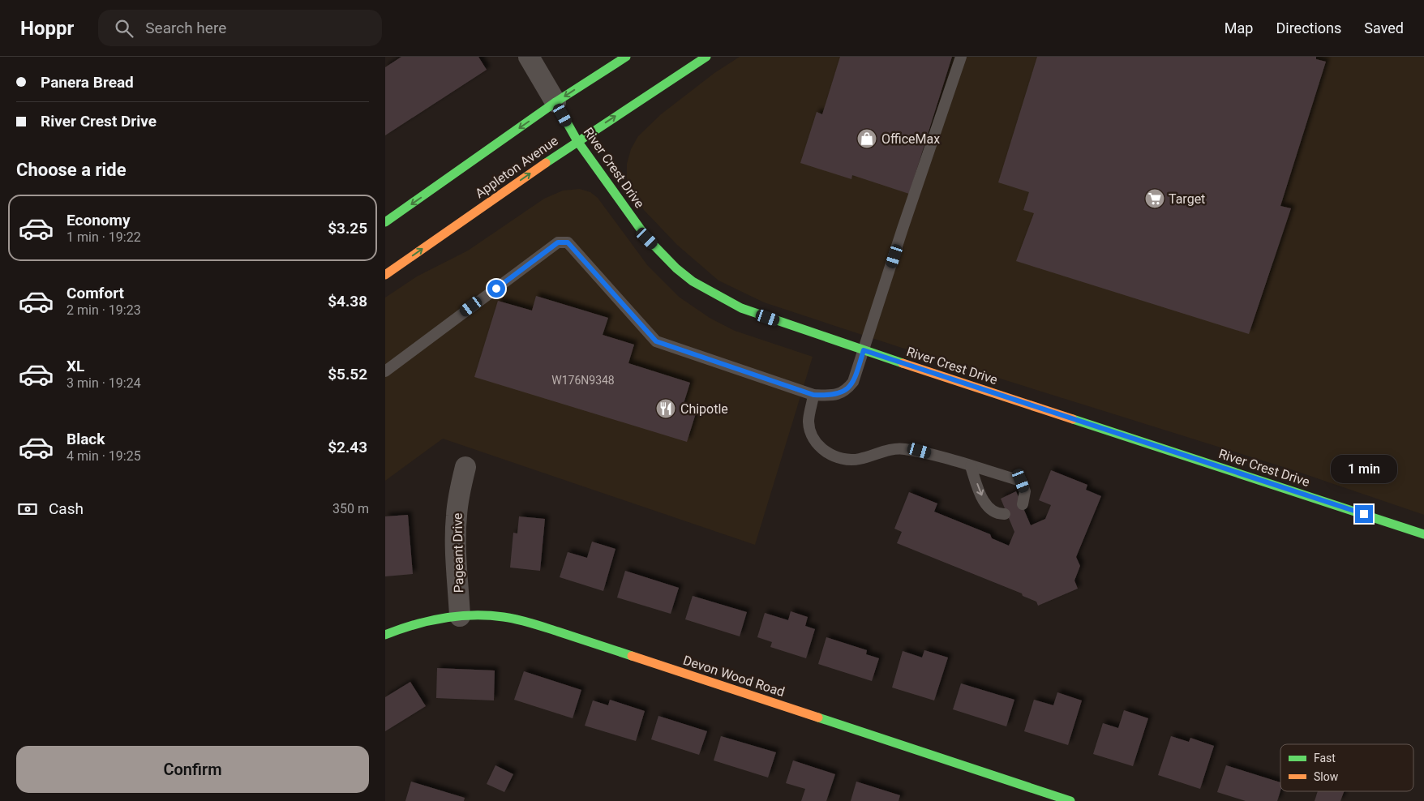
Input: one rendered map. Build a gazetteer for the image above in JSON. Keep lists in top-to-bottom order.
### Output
{
  "streets": {
    "street": [
      "Appleton Avenue",
      "River Crest Drive",
      "Pageant Drive",
      "Devon Wood Road"
    ]
  },
  "crossings": [
    ["Appleton Avenue", "River Crest Drive"],
    ["Pageant Drive", "Devon Wood Road"]
  ],
  "places": {
    "shop": ["OfficeMax"],
    "supermarket": ["Target"],
    "restaurant": ["Chipotle"]
  },
  "house_numbers": ["W176N9348"],
  "legend": ["Fast", "Slow"],
  "page": {
    "header": "Hoppr",
    "search": "Search here",
    "nav": ["Map", "Directions", "Saved"],
    "banner": ["Panera Bread", "River Crest Drive"],
    "heading": "Choose a ride",
    "list": [
      {
        "name": "Economy",
        "note": "1 min · 19:22",
        "value": "$3.25"
      },
      {
        "name": "Comfort",
        "note": "2 min · 19:23",
        "value": "$4.38"
      },
      {
        "name": "XL",
        "note": "3 min · 19:24",
        "value": "$5.52"
      },
      {
        "name": "Black",
        "note": "4 min · 19:25",
        "value": "$2.43"
      }
    ],
    "bubble": "1 min",
    "pay": ["Cash", "350 m"],
    "buttons": "Confirm"
  }
}
